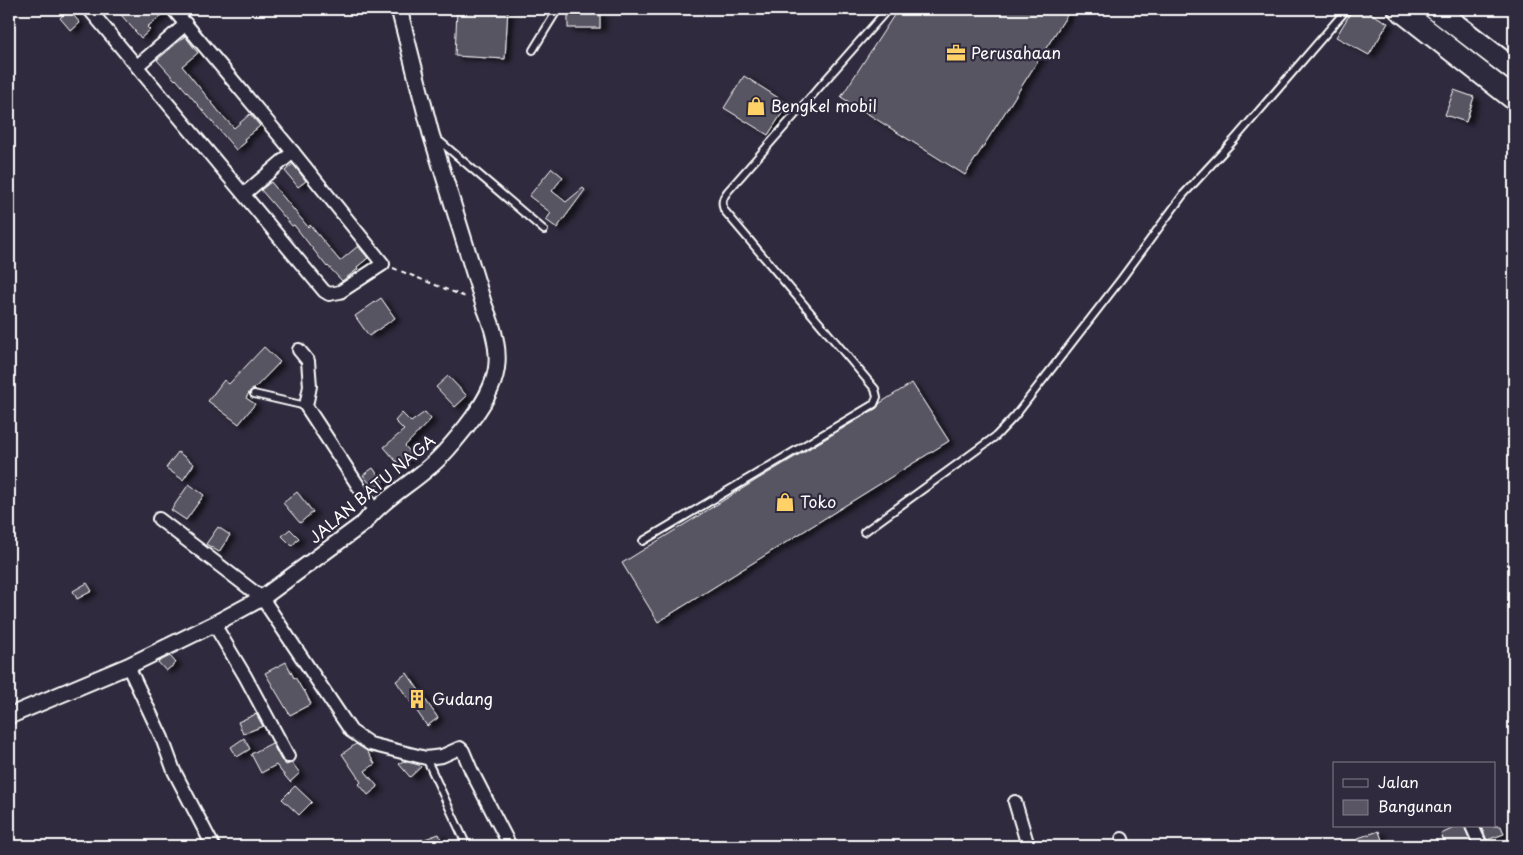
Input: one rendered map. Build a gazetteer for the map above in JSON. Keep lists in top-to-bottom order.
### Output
{
  "streets": {
    "street": ["JALAN BATU NAGA"]
  },
  "places": {
    "office": ["Perusahaan"],
    "shop": ["Bengkel mobil", "Toko"],
    "building": ["Gudang"]
  },
  "legend": ["Jalan", "Bangunan"]
}
